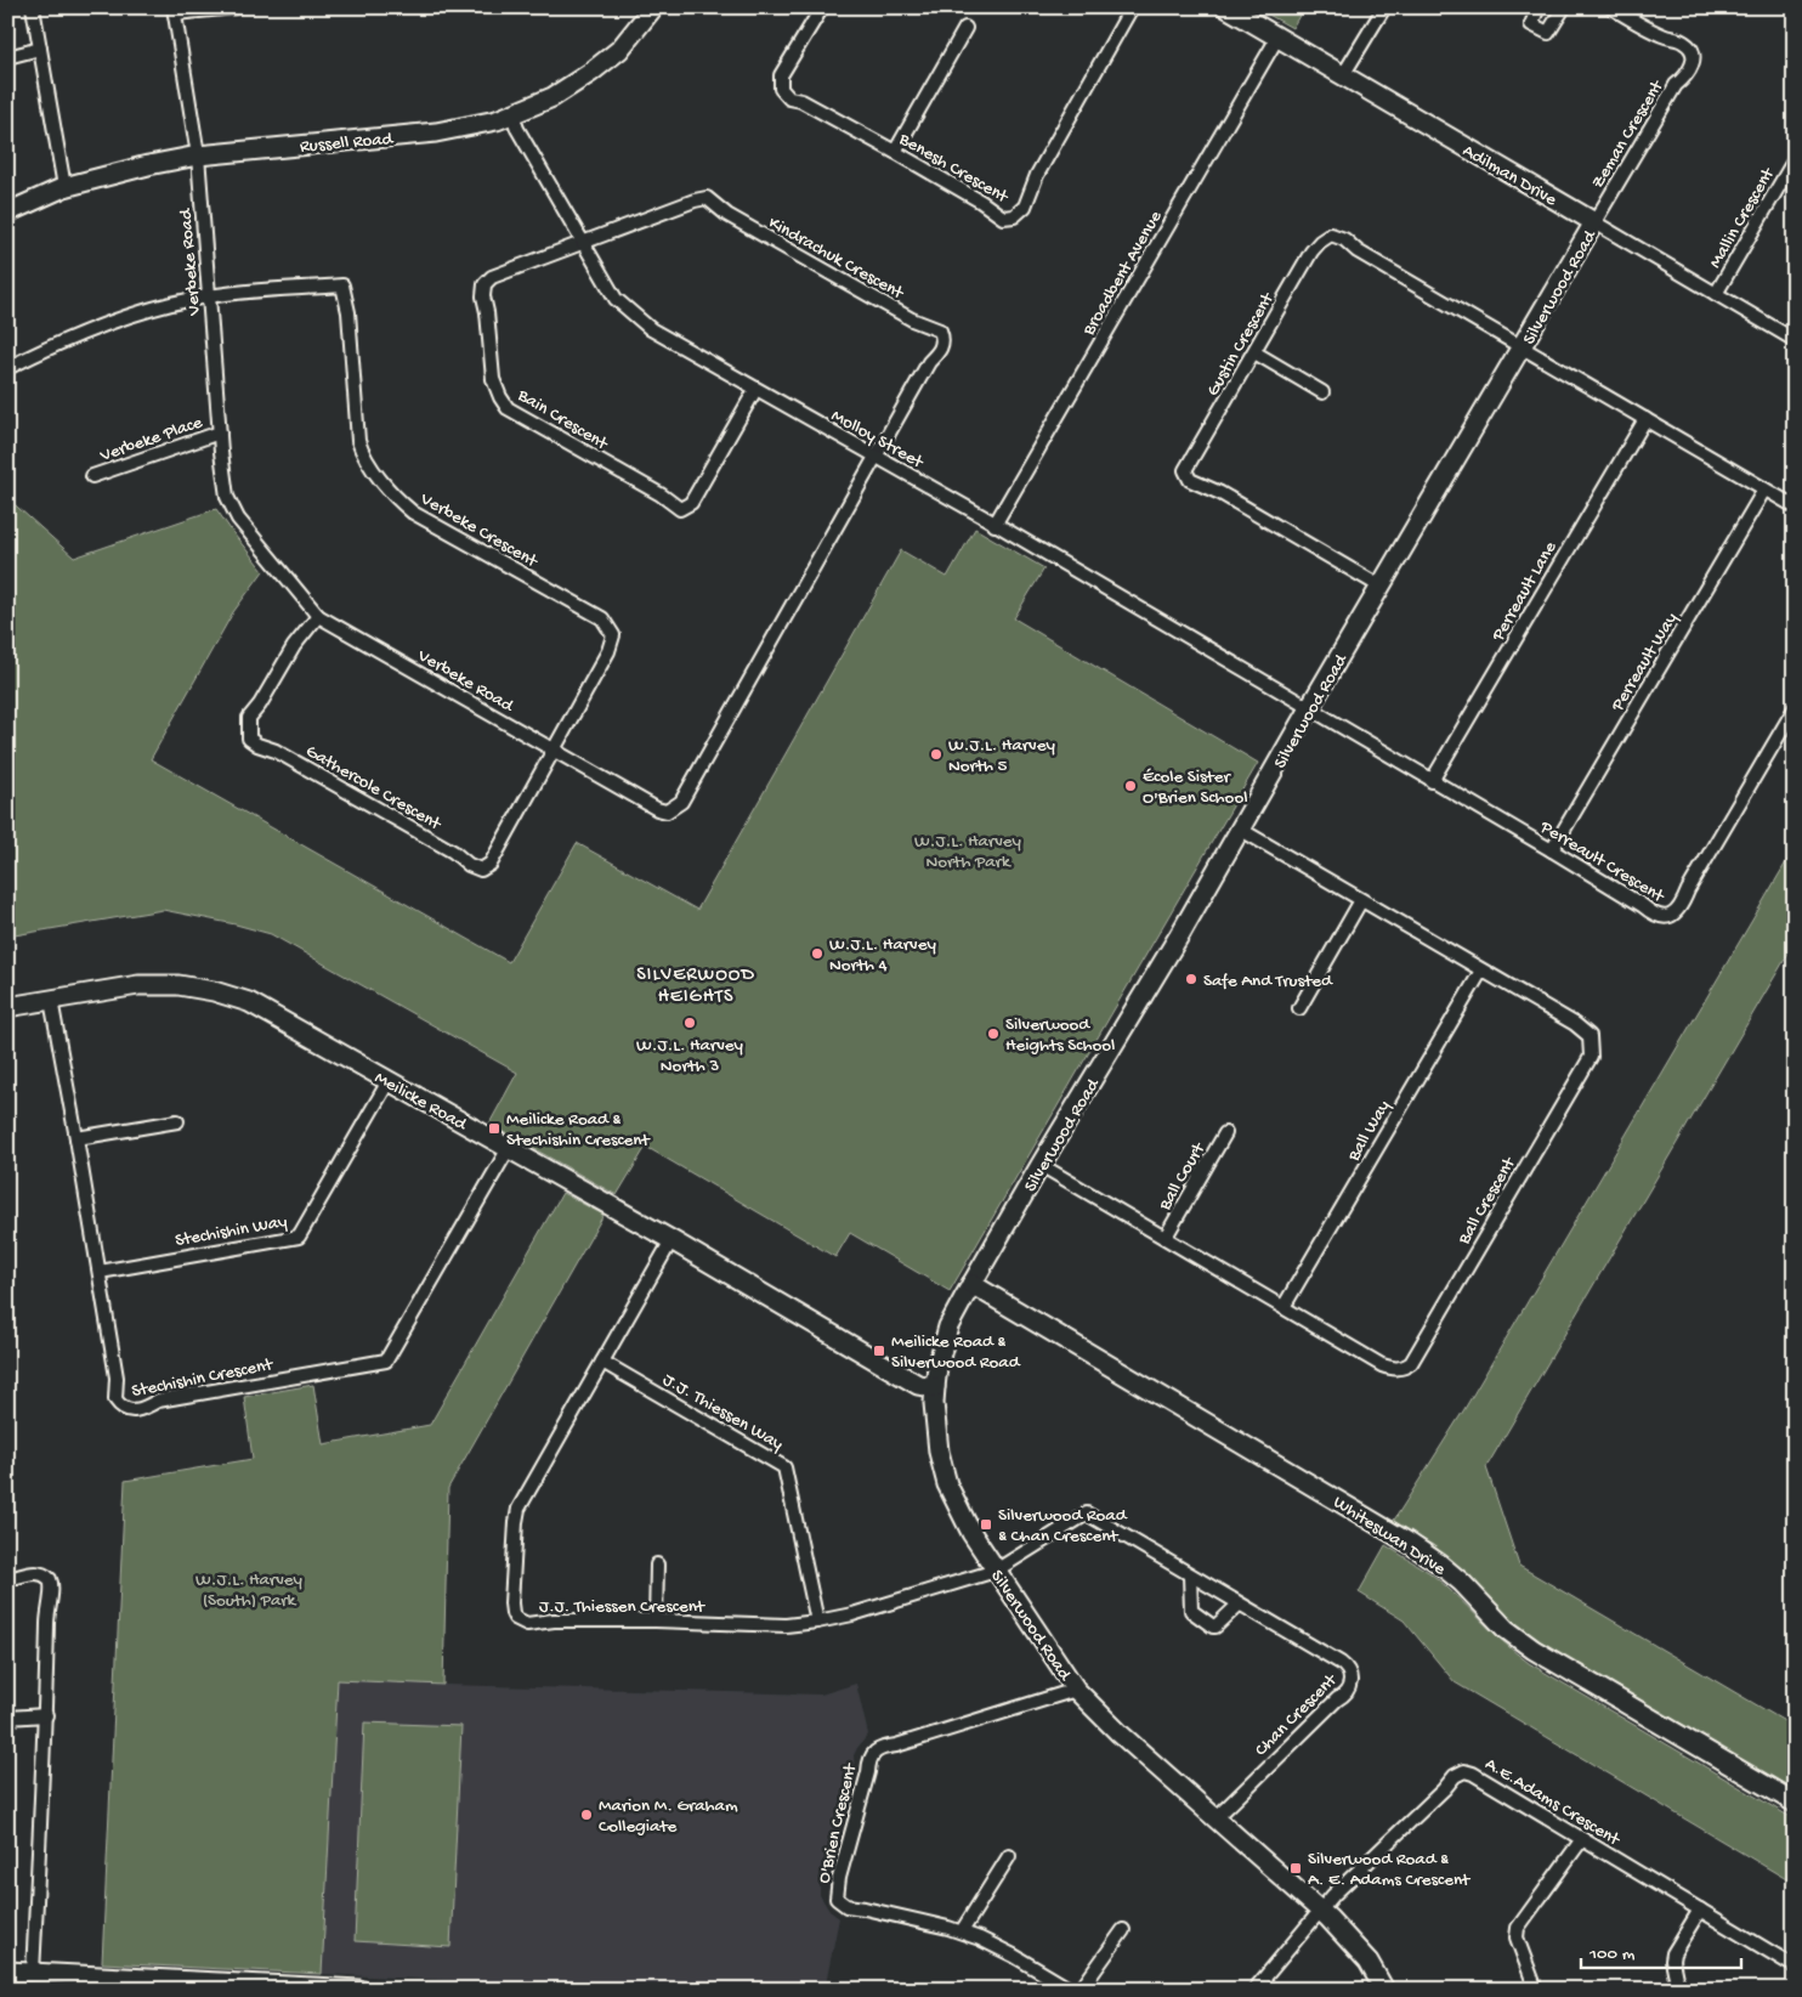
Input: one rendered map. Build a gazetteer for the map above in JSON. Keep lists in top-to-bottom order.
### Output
{
  "streets": {
    "street": [
      "Zeman Crescent",
      "Russell Road",
      "Benesh Crescent",
      "Adilman Drive",
      "Mallin Crescent",
      "Kindrachuk Crescent",
      "Verbeke Road",
      "Broadbent Avenue",
      "Silverwood Road",
      "Gustin Crescent",
      "Bain Crescent",
      "Verbeke Place",
      "Molloy Street",
      "Verbeke Crescent",
      "Perreault Lane",
      "Perreault Way",
      "Gathercole Crescent",
      "Perreault Crescent",
      "Meilicke Road",
      "Ball Way",
      "Ball Court",
      "Ball Crescent",
      "Stechishin Way",
      "Stechishin Crescent",
      "J.J. Thiessen Way",
      "Whiteswan Drive",
      "J.J. Thiessen Crescent",
      "Chan Crescent",
      "A.E.Adams Crescent",
      "O'Brien Crescent"
    ]
  },
  "crossings": [
    ["Zeman Crescent", "Adilman Drive"],
    ["Zeman Crescent", "Silverwood Road"],
    ["Russell Road", "Verbeke Road"],
    ["Russell Road", "Molloy Street"],
    ["Adilman Drive", "Mallin Crescent"],
    ["Adilman Drive", "Broadbent Avenue"],
    ["Adilman Drive", "Silverwood Road"],
    ["Kindrachuk Crescent", "Verbeke Road"],
    ["Kindrachuk Crescent", "Bain Crescent"],
    ["Kindrachuk Crescent", "Molloy Street"],
    ["Verbeke Road", "Verbeke Place"],
    ["Verbeke Road", "Molloy Street"],
    ["Verbeke Road", "Verbeke Crescent"],
    ["Verbeke Road", "Gathercole Crescent"],
    ["Broadbent Avenue", "Molloy Street"],
    ["Silverwood Road", "Gustin Crescent"],
    ["Silverwood Road", "Molloy Street"],
    ["Silverwood Road", "Perreault Crescent"],
    ["Silverwood Road", "Meilicke Road"],
    ["Silverwood Road", "Ball Crescent"],
    ["Silverwood Road", "Whiteswan Drive"],
    ["Silverwood Road", "J.J. Thiessen Crescent"],
    ["Silverwood Road", "Chan Crescent"],
    ["Silverwood Road", "A.E.Adams Crescent"],
    ["Silverwood Road", "O'Brien Crescent"],
    ["Bain Crescent", "Molloy Street"],
    ["Molloy Street", "Perreault Crescent"],
    ["Verbeke Crescent", "Gathercole Crescent"],
    ["Perreault Lane", "Perreault Crescent"],
    ["Perreault Way", "Perreault Crescent"],
    ["Meilicke Road", "Stechishin Way"],
    ["Meilicke Road", "Stechishin Crescent"],
    ["Meilicke Road", "J.J. Thiessen Crescent"],
    ["Ball Way", "Ball Crescent"],
    ["Ball Court", "Ball Crescent"],
    ["Stechishin Way", "Stechishin Crescent"],
    ["J.J. Thiessen Way", "J.J. Thiessen Crescent"],
    ["J.J. Thiessen Crescent", "Chan Crescent"]
  ],
  "districts": ["SILVERWOOD HEIGHTS"],
  "parks": ["W.J.L. Harvey North Park", "W.J.L. Harvey (South) Park"],
  "places": {
    "other": [
      "W.J.L. Harvey North 5",
      "École Sister O'Brien School",
      "W.J.L. Harvey North 4",
      "Safe And Trusted",
      "W.J.L. Harvey North 3",
      "Silverwood Heights School",
      "Marion M. Graham Collegiate"
    ],
    "transit": [
      "Meilicke Road & Stechishin Crescent",
      "Meilicke Road & Silverwood Road",
      "Silverwood Road & Chan Crescent",
      "Silverwood Road & A. E. Adams Crescent"
    ]
  },
  "scale_bar": "100 m"
}
